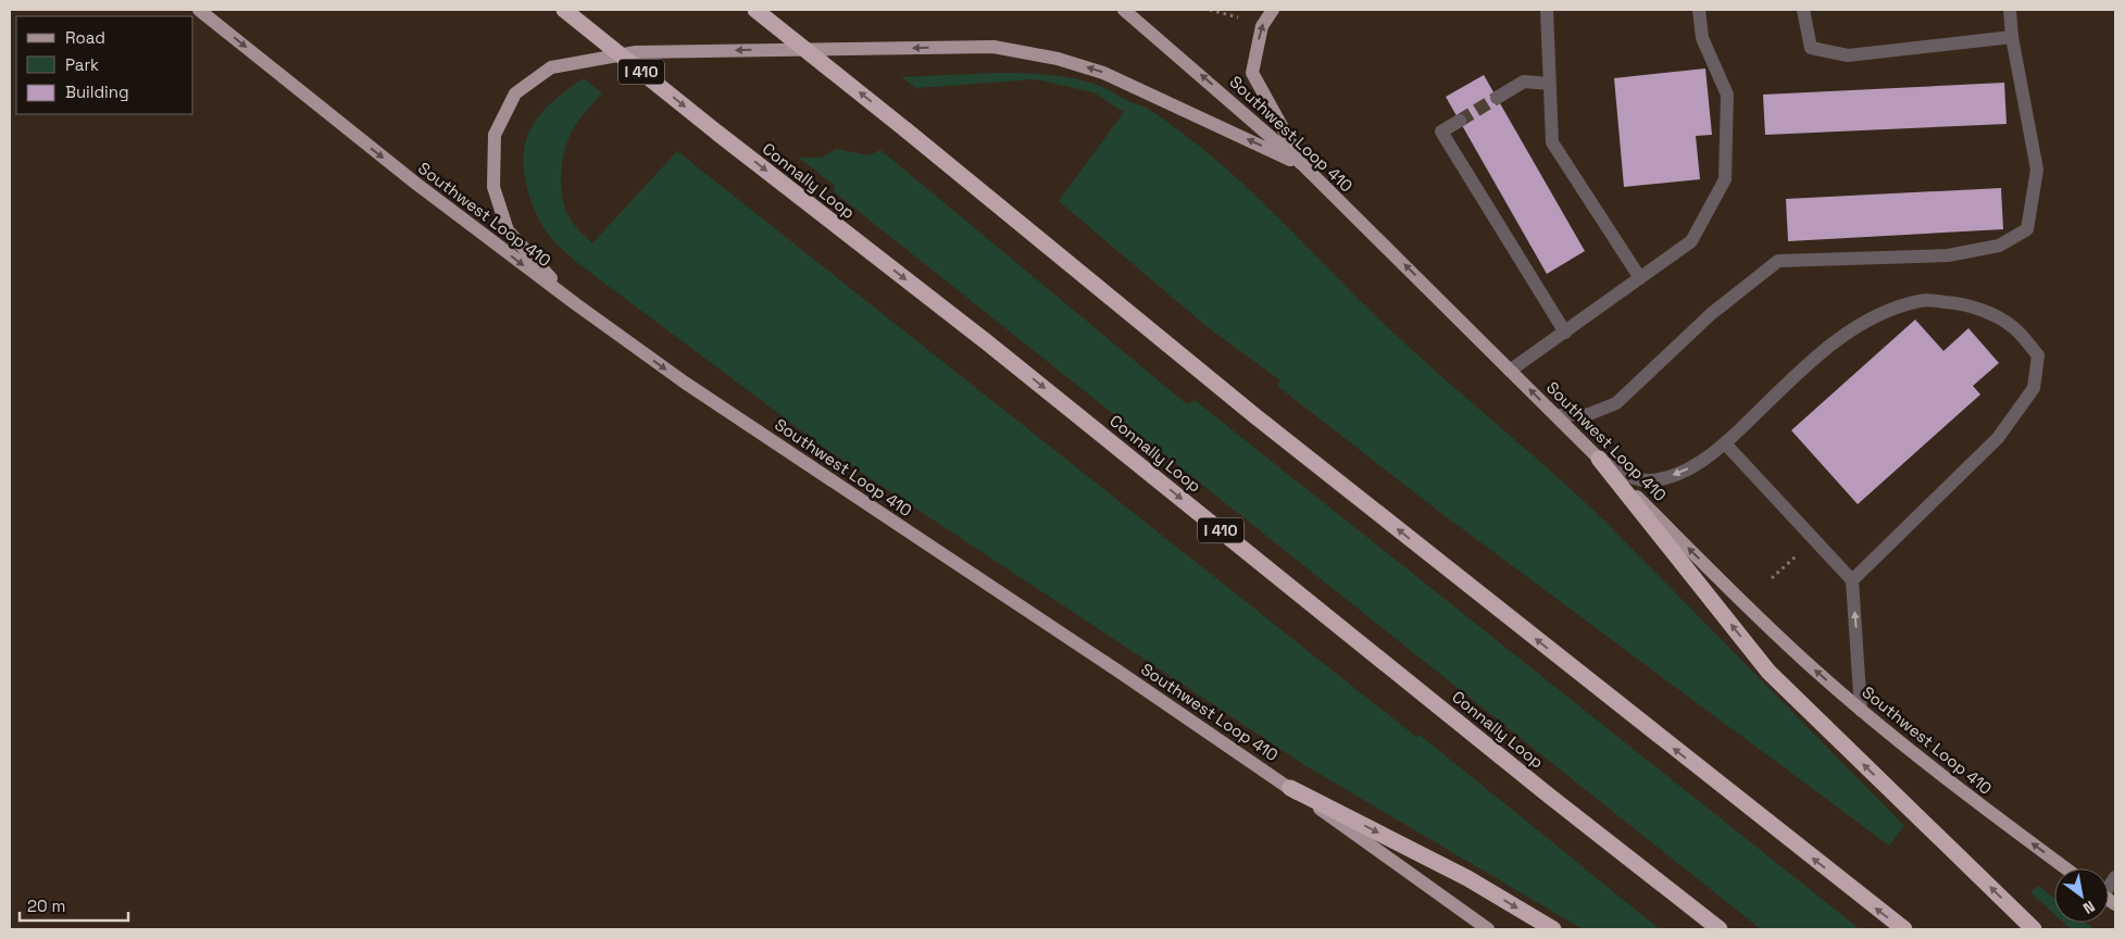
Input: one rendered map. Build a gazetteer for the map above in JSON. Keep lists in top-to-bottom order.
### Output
{
  "streets": {
    "highway": ["I 410", "Connally Loop"],
    "main road": ["Southwest Loop 410"]
  },
  "legend": ["Road", "Park", "Building"],
  "scale_bar": "20 m",
  "north": "bottom right"
}
